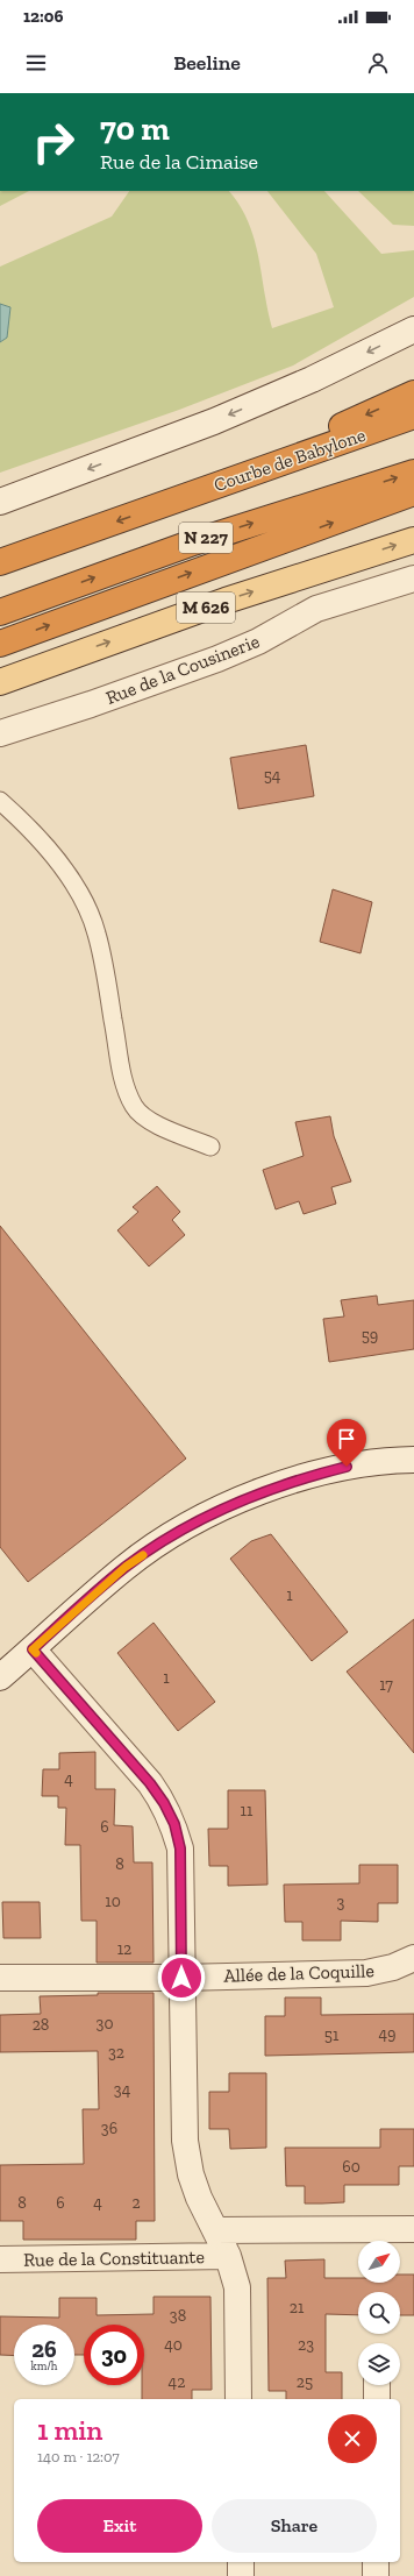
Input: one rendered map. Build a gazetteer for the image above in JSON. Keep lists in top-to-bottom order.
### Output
{
  "streets": {
    "highway": ["Courbe de Babylone", "N 227"],
    "main road": ["M 626"],
    "street": ["Rue de la Cousinerie", "Allée de la Coquille", "Rue de la Constituante"]
  },
  "crossings": [
    ["Courbe de Babylone", "N 227"]
  ],
  "house_numbers": [
    "54",
    "59",
    "1",
    "1",
    "17",
    "4",
    "11",
    "6",
    "8",
    "10",
    "3",
    "12",
    "30",
    "28",
    "49",
    "51",
    "32",
    "34",
    "36",
    "60",
    "8",
    "6",
    "4",
    "2",
    "21",
    "38",
    "40",
    "23",
    "42",
    "25"
  ],
  "north": "top right",
  "page": {
    "status": "12:06",
    "header": "Beeline",
    "turn": ["70 m", "Rue de la Cimaise"],
    "speed": "26 km/h",
    "limit": "30",
    "heading": ["1 min", "140 m · 12:07"],
    "buttons": ["Exit", "Share"]
  }
}
